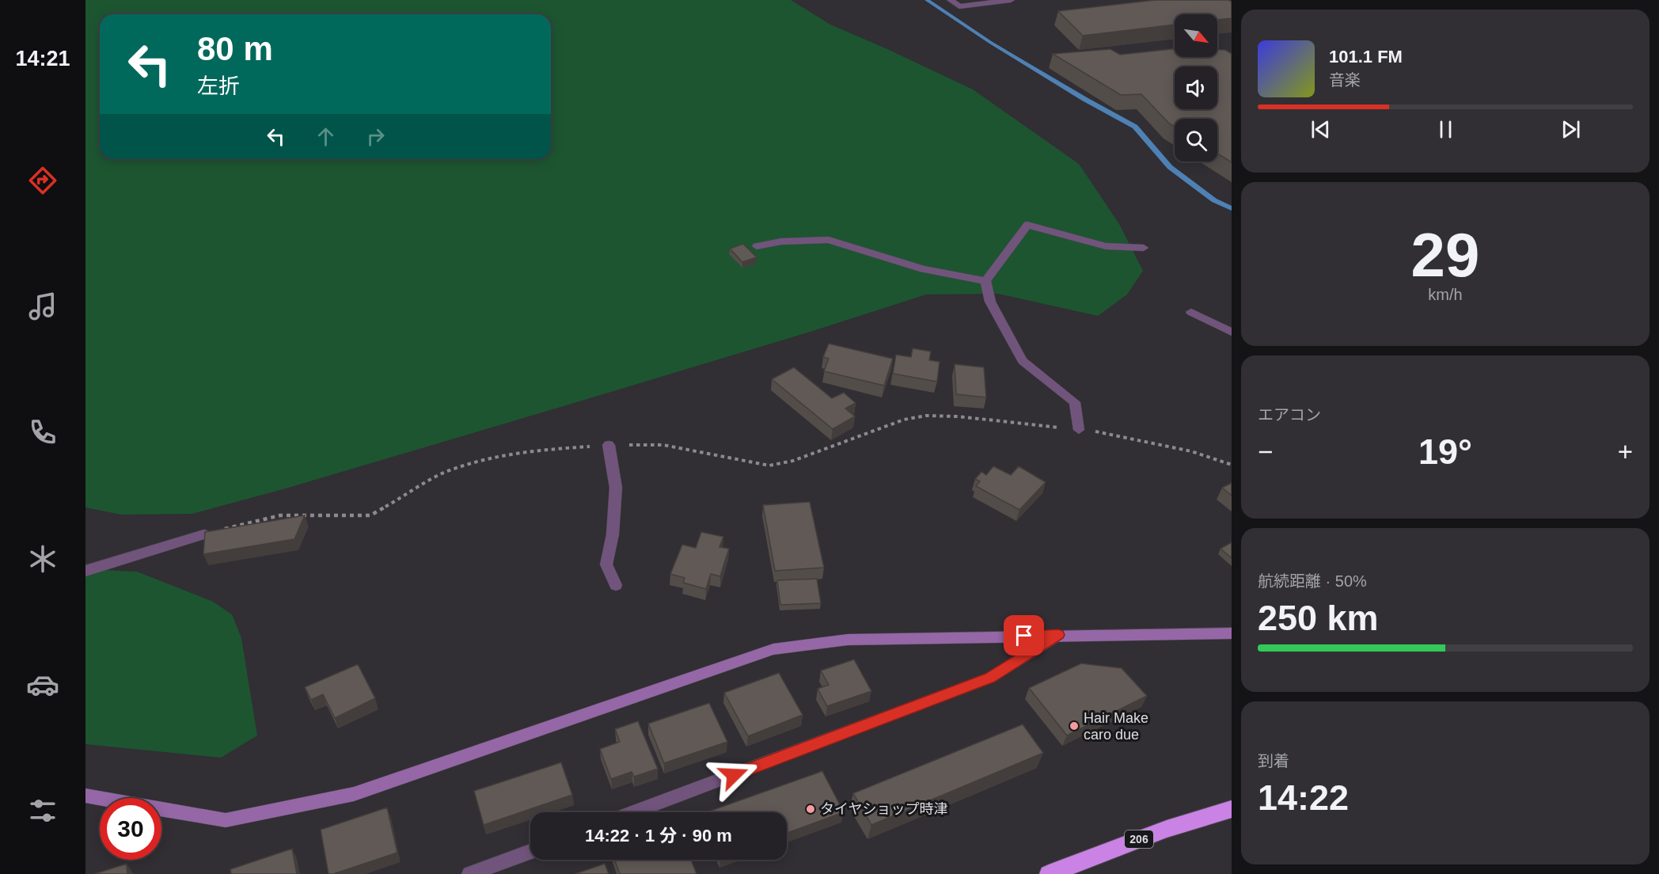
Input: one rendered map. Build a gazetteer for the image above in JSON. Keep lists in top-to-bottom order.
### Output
{
  "streets": {
    "highway": ["206"]
  },
  "places": ["Hair Make caro due", "タイヤショップ時津"],
  "north": "bottom right",
  "page": {
    "tabs": "14:21",
    "turn": ["80 m", "左折"],
    "song": ["101.1 FM", "音楽"],
    "tile": [
      ["29", "km/h"],
      "エアコン",
      ["航続距離 · 50%", "250 km"],
      ["到着", "14:22"]
    ],
    "heat": ["−", "19°", "+"],
    "limit": "30",
    "trip": "14:22 · 1 分 · 90 m"
  }
}
